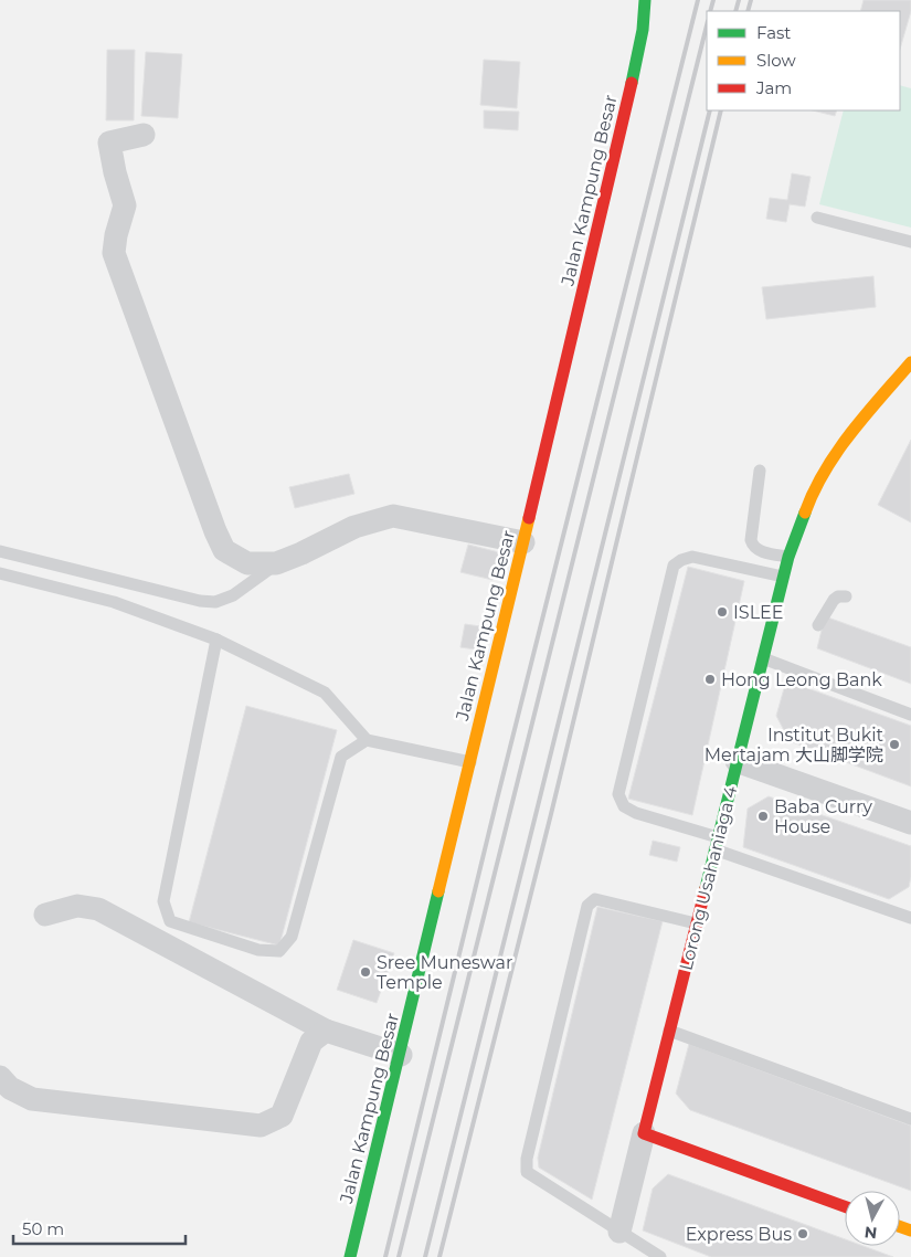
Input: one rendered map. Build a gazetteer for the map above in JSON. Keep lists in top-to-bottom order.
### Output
{
  "streets": {
    "street": ["Jalan Kampung Besar", "Lorong Usahaniaga 4"]
  },
  "places": [
    "ISLEE",
    "Hong Leong Bank",
    "Institut Bukit Mertajam 大山脚学院",
    "Baba Curry House",
    "Sree Muneswar Temple",
    "Express Bus"
  ],
  "legend": ["Fast", "Slow", "Jam"],
  "scale_bar": "50 m",
  "north": "bottom"
}
